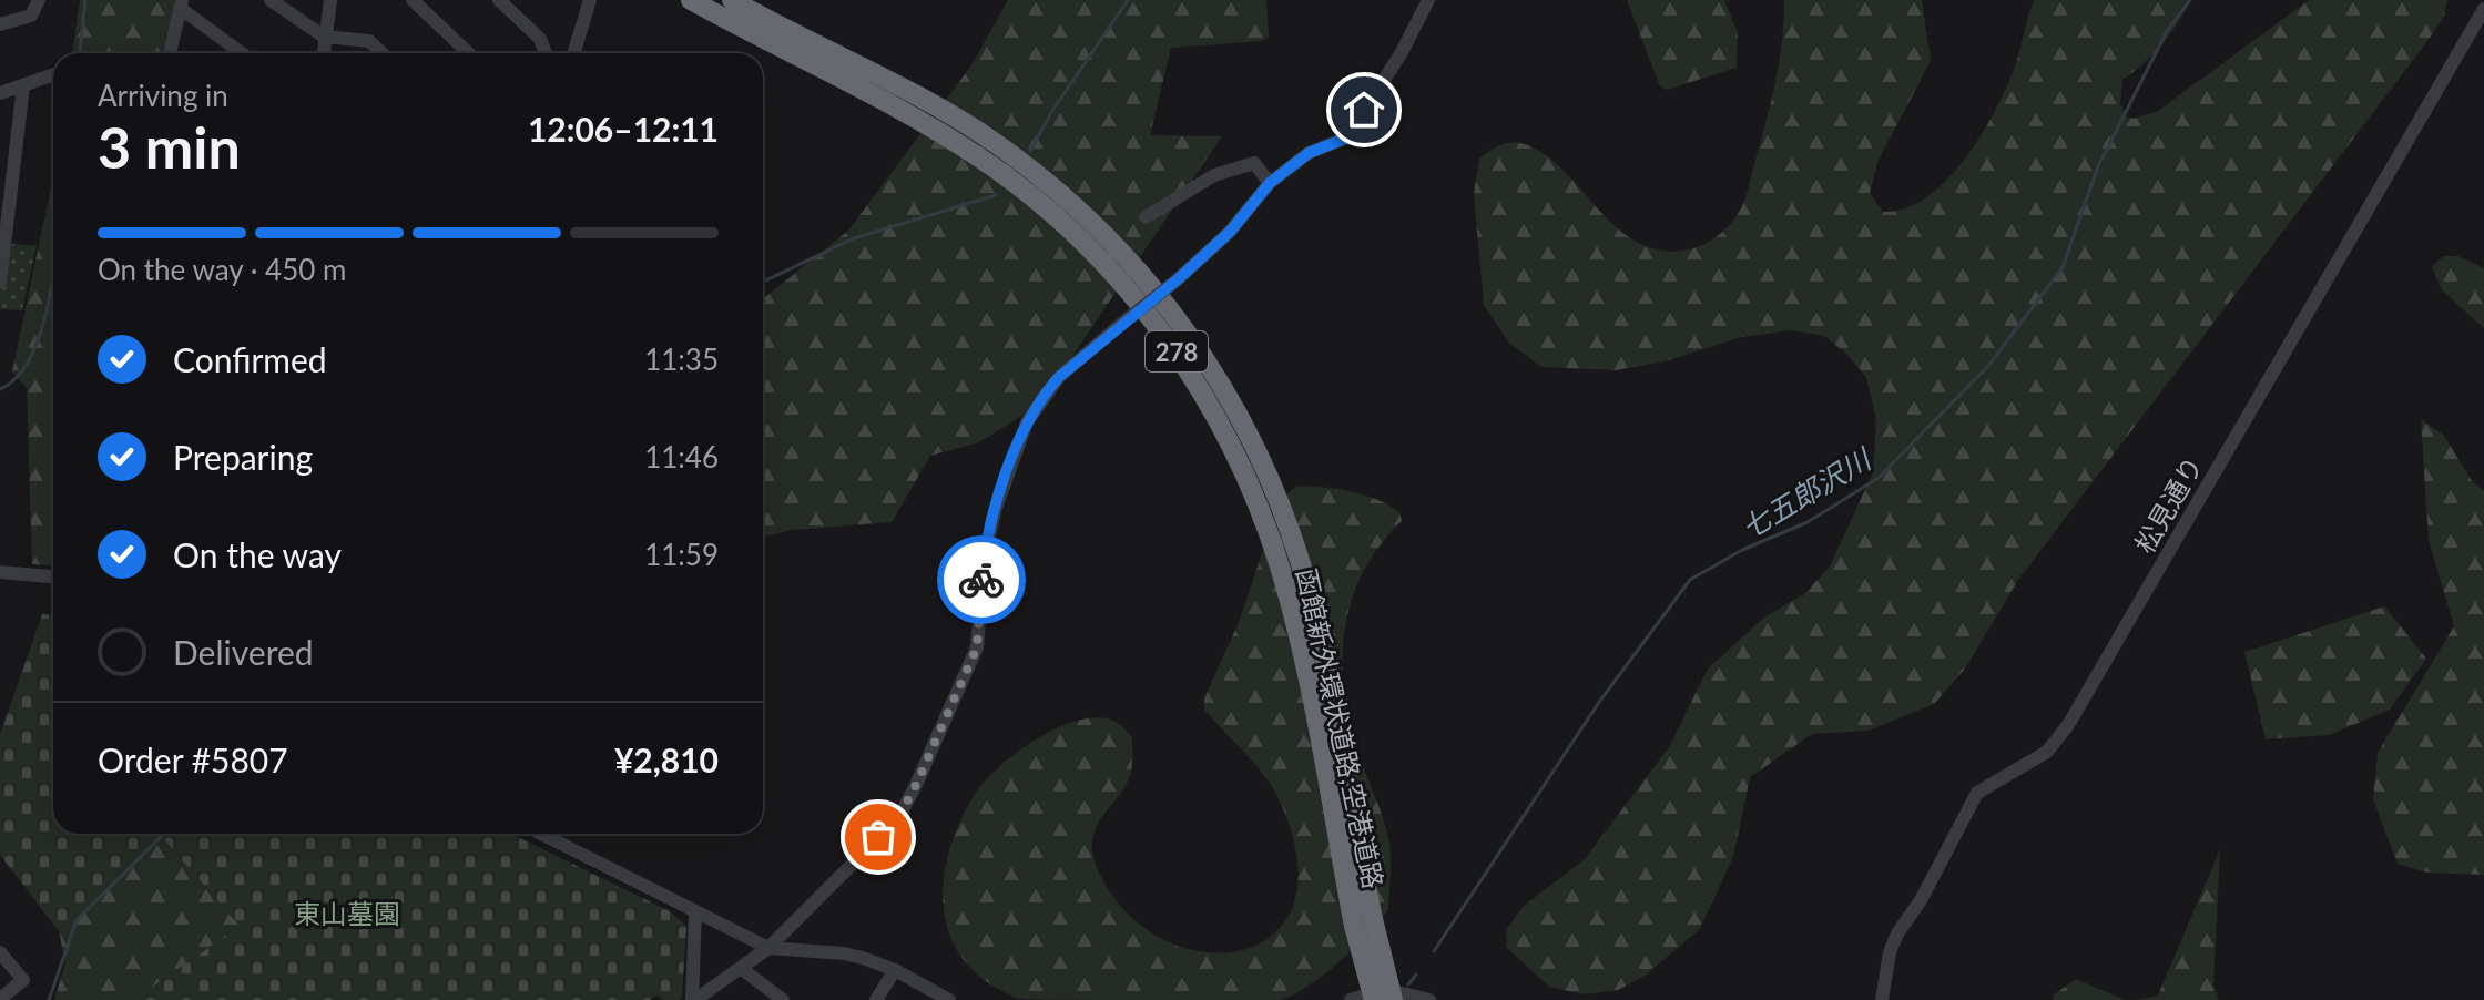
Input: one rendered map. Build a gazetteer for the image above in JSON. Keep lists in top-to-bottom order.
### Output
{
  "streets": {
    "highway": ["278", "函館新外環状道路;空港道路"],
    "street": ["松見通り"]
  },
  "water": ["七五郎沢川"],
  "parks": ["東山墓園"],
  "page": {
    "heading": ["3 min", "Arriving in", "12:06–12:11"],
    "panel": ["Order #5807", "¥2,810"],
    "bar": "On the way · 450 m",
    "list": [
      ["Confirmed", "11:35"],
      ["Preparing", "11:46"],
      ["On the way", "11:59"],
      "Delivered"
    ]
  }
}
